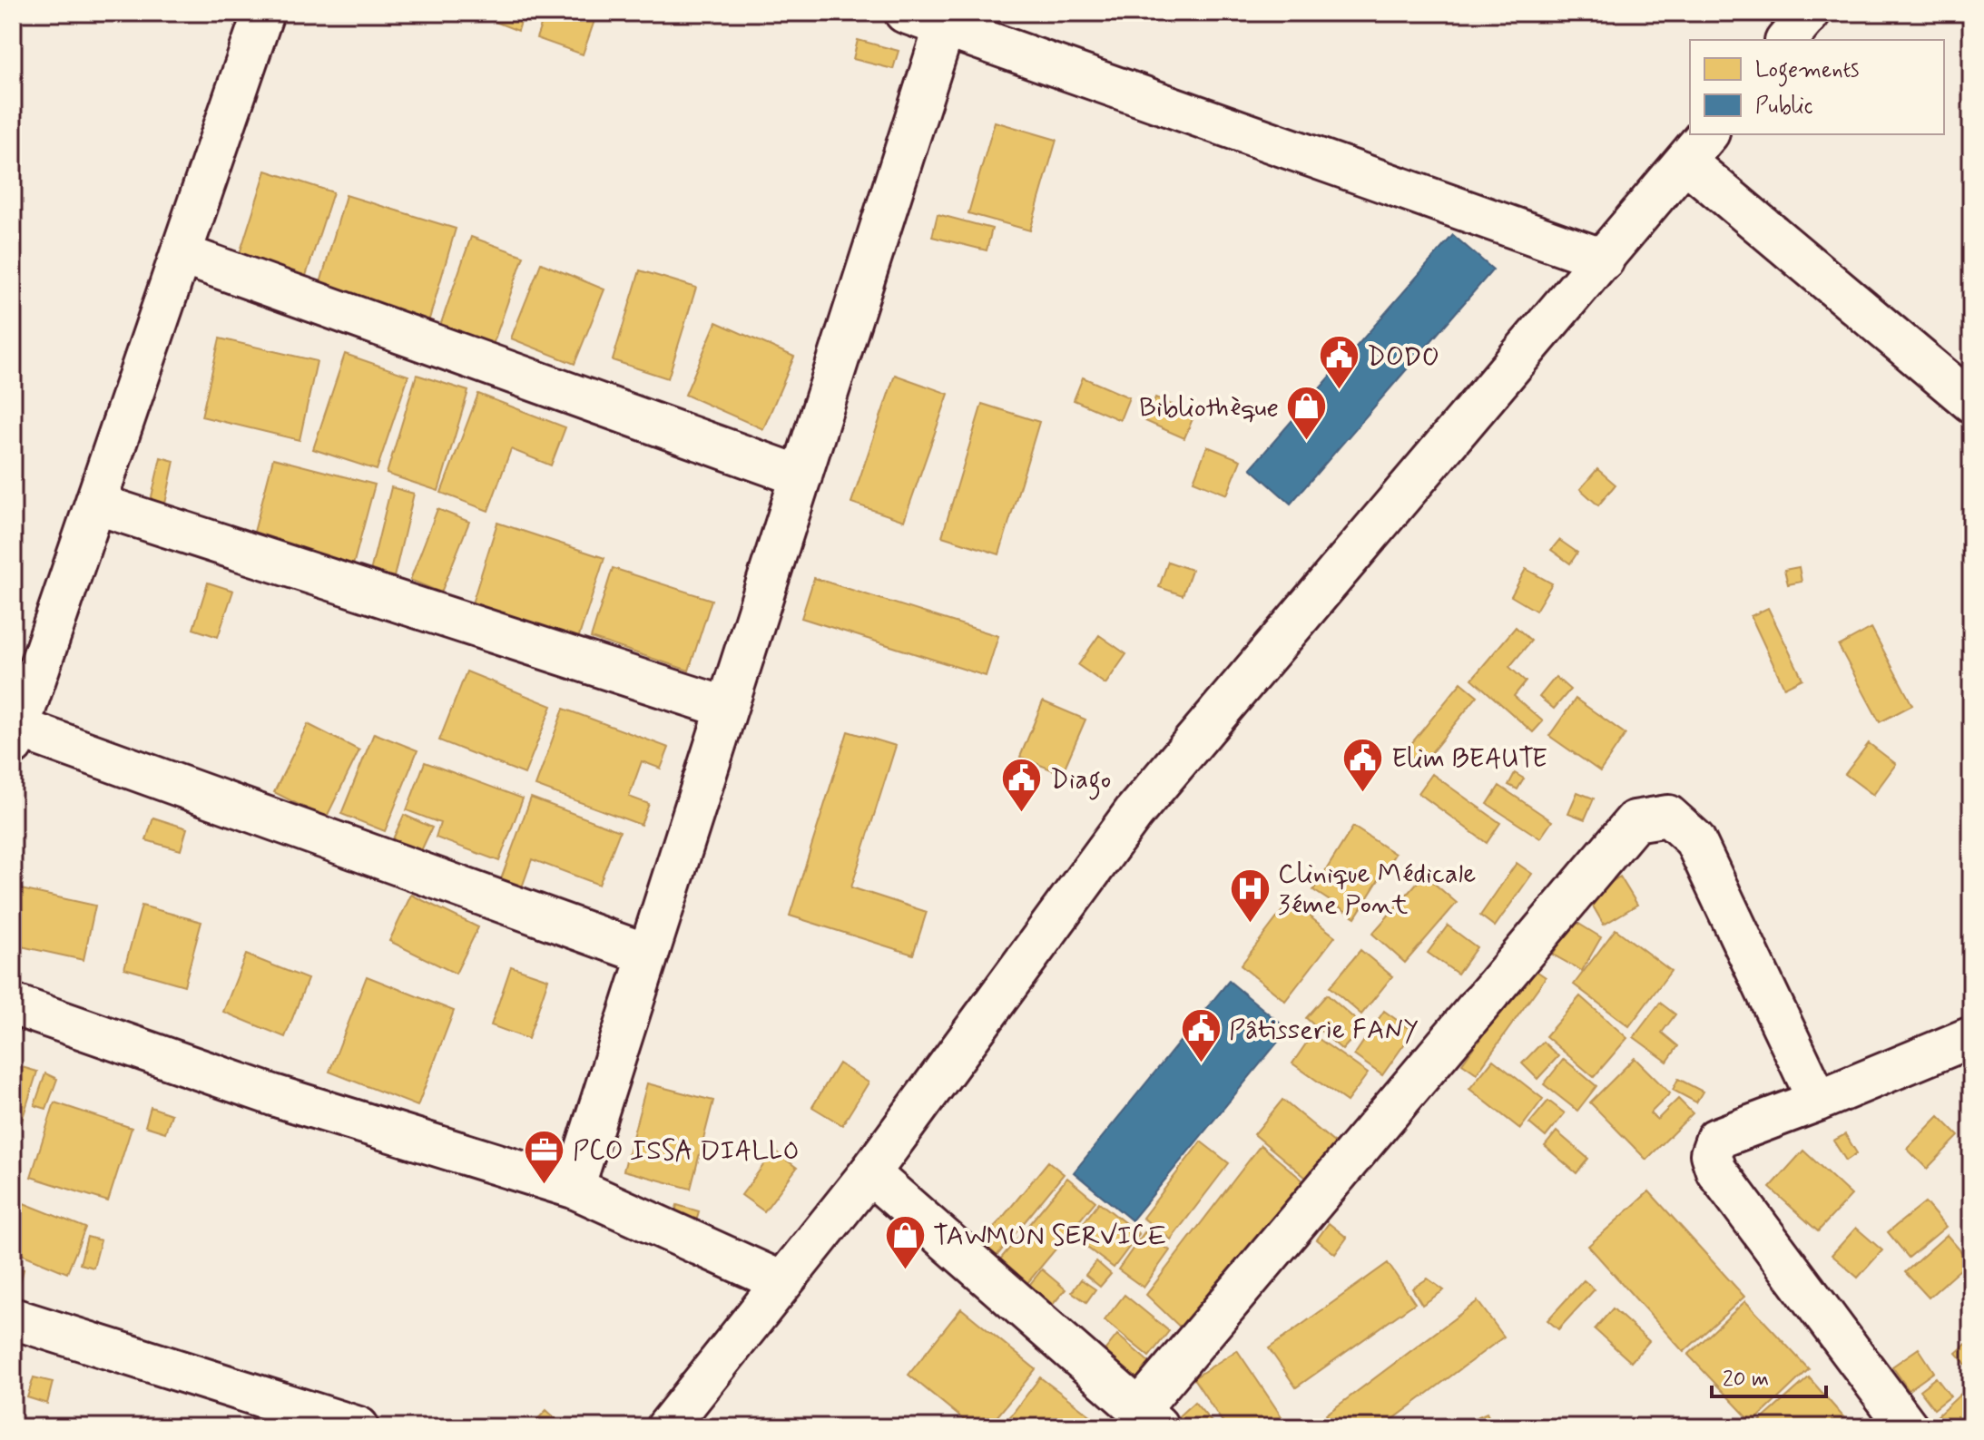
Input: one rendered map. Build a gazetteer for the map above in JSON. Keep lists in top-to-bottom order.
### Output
{
  "places": {
    "public building": [
      "DODO",
      "Elim BEAUTE",
      "Diago",
      "Pâtisserie FANY"
    ],
    "shop": ["Bibliothèque", "TAWMUN SERVICE"],
    "hospital": ["Clinique Médicale 3éme Pont"],
    "office": ["PCO ISSA DIALLO"]
  },
  "legend": ["Logements", "Public"],
  "scale_bar": "20 m"
}
